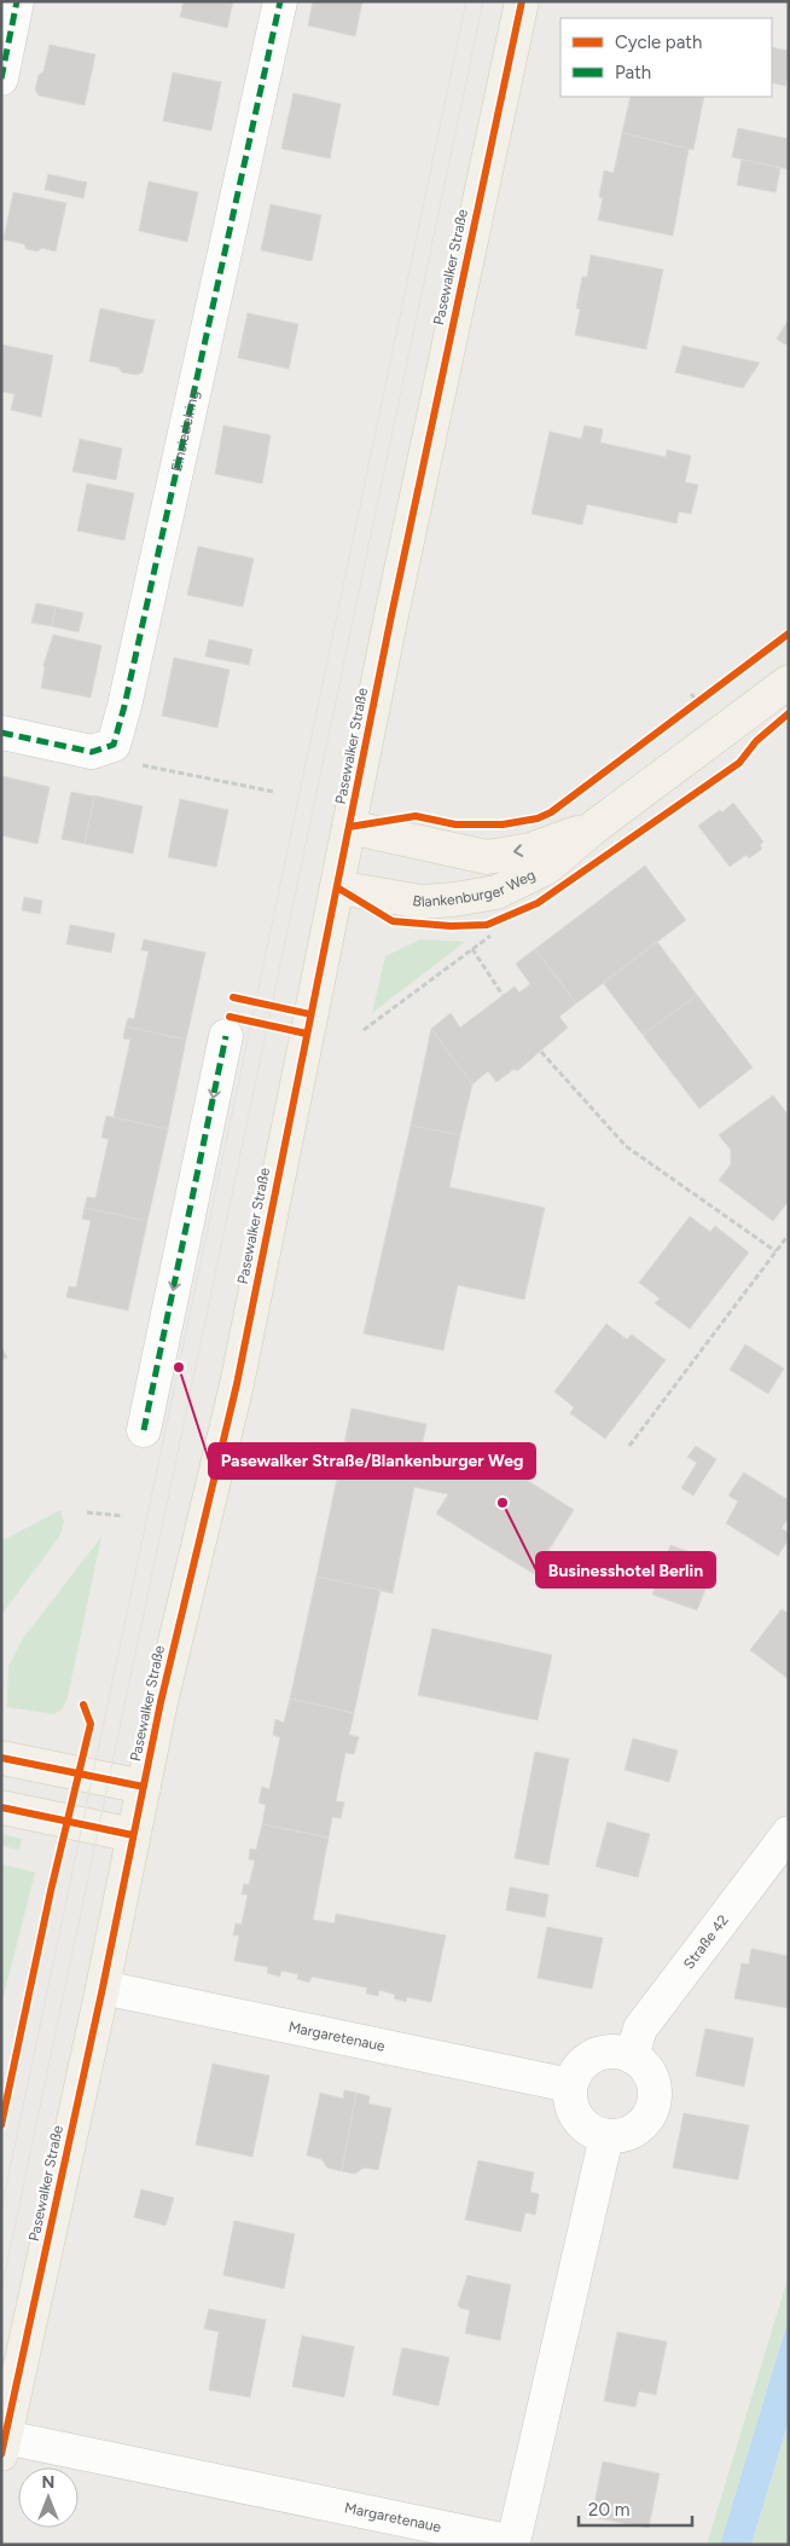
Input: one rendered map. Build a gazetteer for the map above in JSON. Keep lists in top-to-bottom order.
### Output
{
  "streets": {
    "main road": ["Pasewalker Straße", "Blankenburger Weg"],
    "street": ["Einsiedelring", "Straße 42", "Margaretenaue"]
  },
  "crossings": [
    ["Pasewalker Straße", "Blankenburger Weg"],
    ["Pasewalker Straße", "Margaretenaue"],
    ["Straße 42", "Margaretenaue"]
  ],
  "places": ["Pasewalker Straße/Blankenburger Weg", "Businesshotel Berlin"],
  "legend": ["Cycle path", "Path"],
  "scale_bar": "20 m",
  "north": "top"
}
